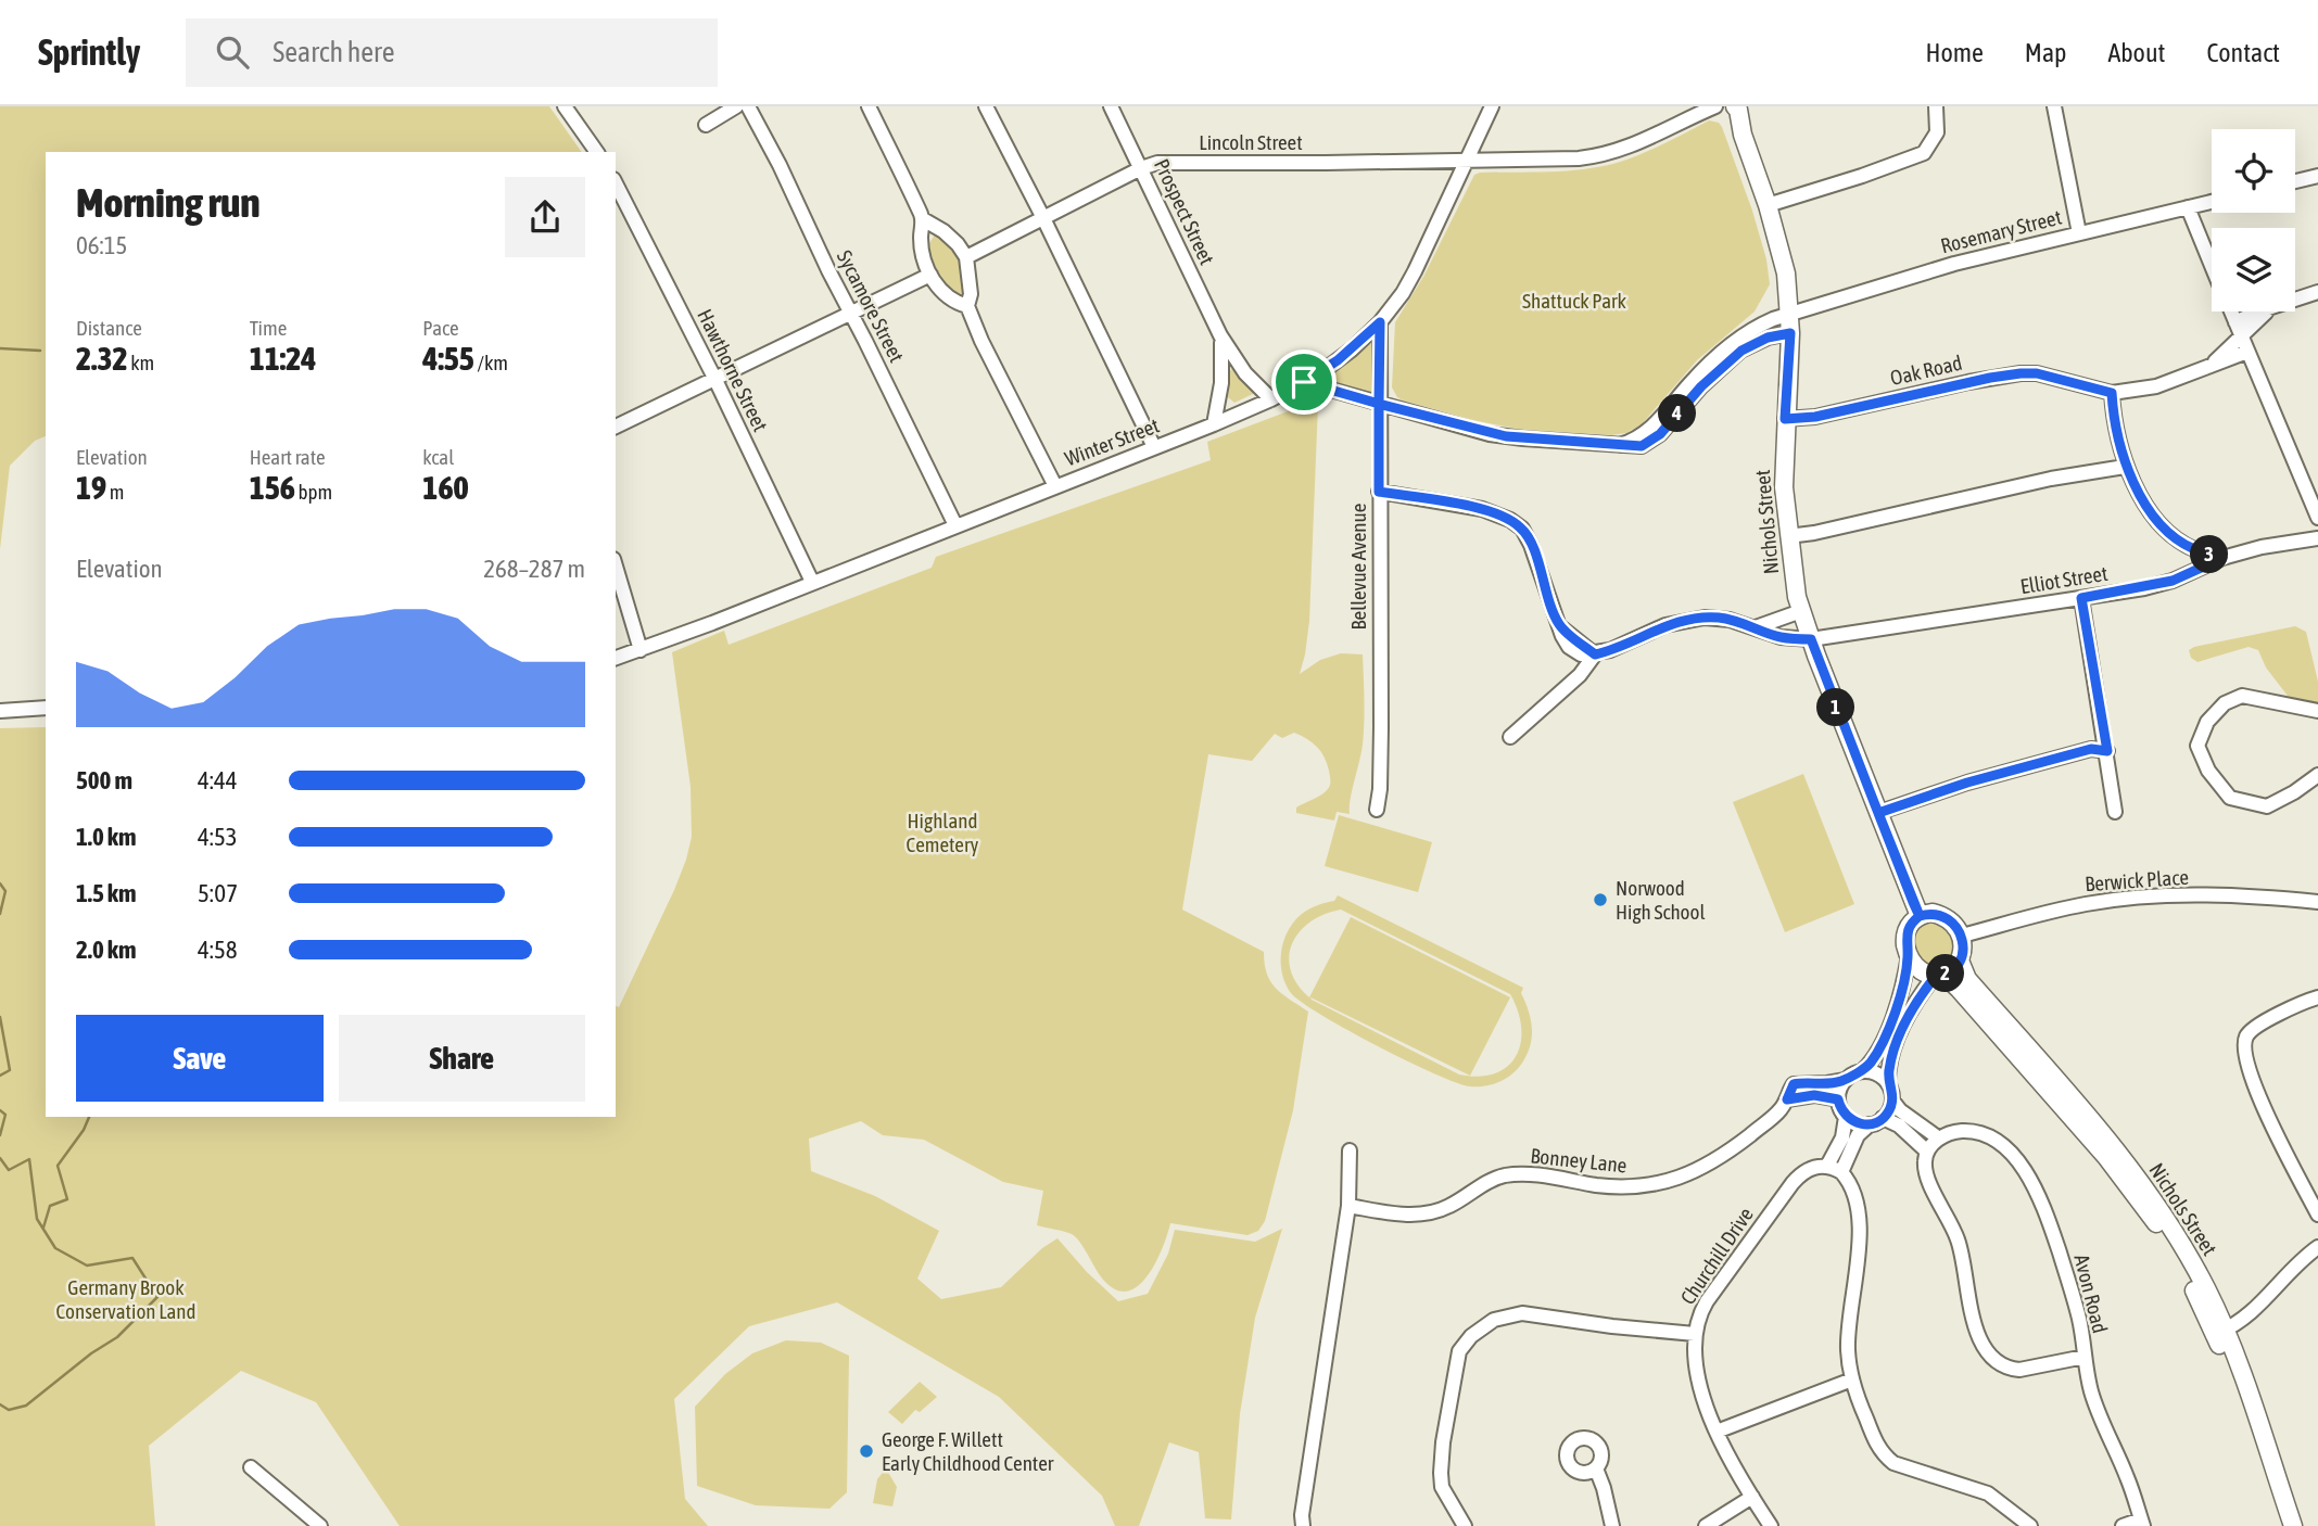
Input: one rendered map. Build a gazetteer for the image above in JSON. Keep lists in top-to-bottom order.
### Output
{
  "streets": {
    "main road": ["Nichols Street"],
    "street": [
      "Lincoln Street",
      "Prospect Street",
      "Rosemary Street",
      "Sycamore Street",
      "Hawthorne Street",
      "Oak Road",
      "Winter Street",
      "Bellevue Avenue",
      "Elliot Street",
      "Berwick Place",
      "Bonney Lane",
      "Churchill Drive",
      "Avon Road"
    ]
  },
  "crossings": [
    ["Lincoln Street", "Prospect Street"],
    ["Lincoln Street", "Winter Street"],
    ["Prospect Street", "Winter Street"],
    ["Rosemary Street", "Nichols Street"],
    ["Sycamore Street", "Winter Street"],
    ["Hawthorne Street", "Winter Street"],
    ["Oak Road", "Nichols Street"],
    ["Winter Street", "Bellevue Avenue"],
    ["Nichols Street", "Elliot Street"],
    ["Nichols Street", "Berwick Place"]
  ],
  "parks": ["Shattuck Park", "Highland Cemetery", "Germany Brook Conservation Land"],
  "places": ["Norwood High School", "George F. Willett Early Childhood Center"],
  "page": {
    "header": "Sprintly",
    "search": "Search here",
    "nav": [
      "Home",
      "Map",
      "About",
      "Contact"
    ],
    "heading": ["Morning run", "06:15"],
    "stats": [
      ["Distance", "2.32 km"],
      ["Time", "11:24"],
      ["Pace", "4:55 /km"],
      ["Elevation", "19 m"],
      ["Heart rate", "156 bpm"],
      ["kcal", "160"]
    ],
    "pins": [
      "4",
      "3",
      "1",
      "2"
    ],
    "chart": ["Elevation", "268–287 m"],
    "list": [
      {
        "name": "500 m",
        "note": "4:44"
      },
      {
        "name": "1.0 km",
        "note": "4:53"
      },
      {
        "name": "1.5 km",
        "note": "5:07"
      },
      {
        "name": "2.0 km",
        "note": "4:58"
      }
    ],
    "buttons": ["Save", "Share"]
  }
}
